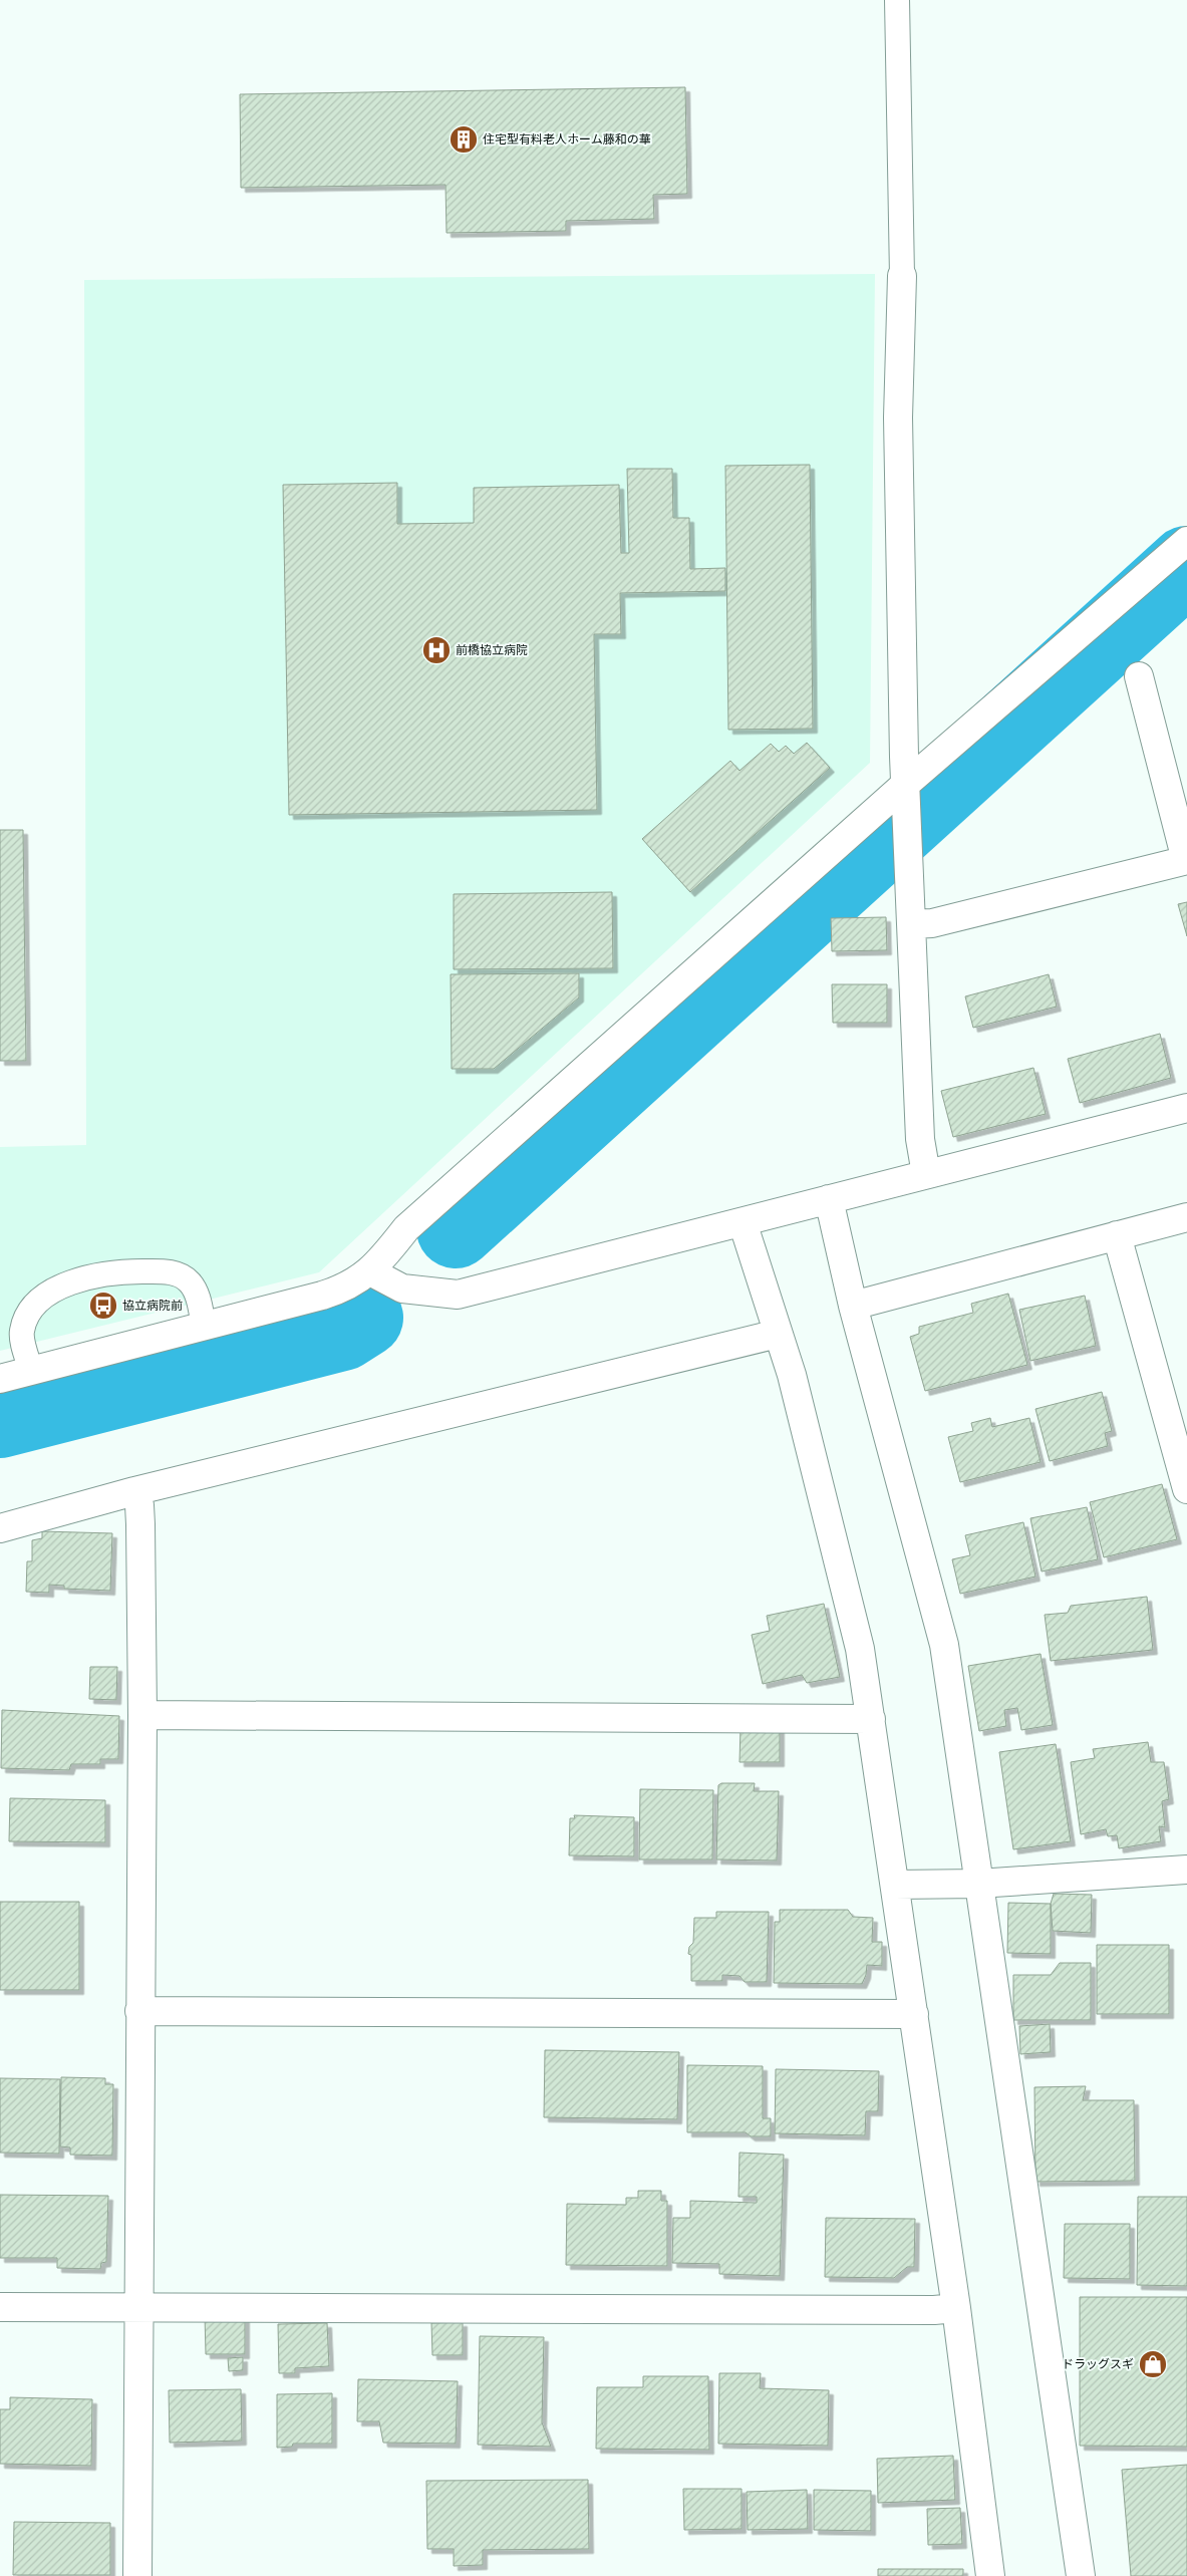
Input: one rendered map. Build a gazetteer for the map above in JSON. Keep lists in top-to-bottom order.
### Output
{
  "places": {
    "building": ["住宅型有料老人ホーム藤和の華"],
    "hospital": ["前橋協立病院"],
    "bus stop": ["協立病院前"],
    "shop": ["ドラッグスギ"]
  }
}
